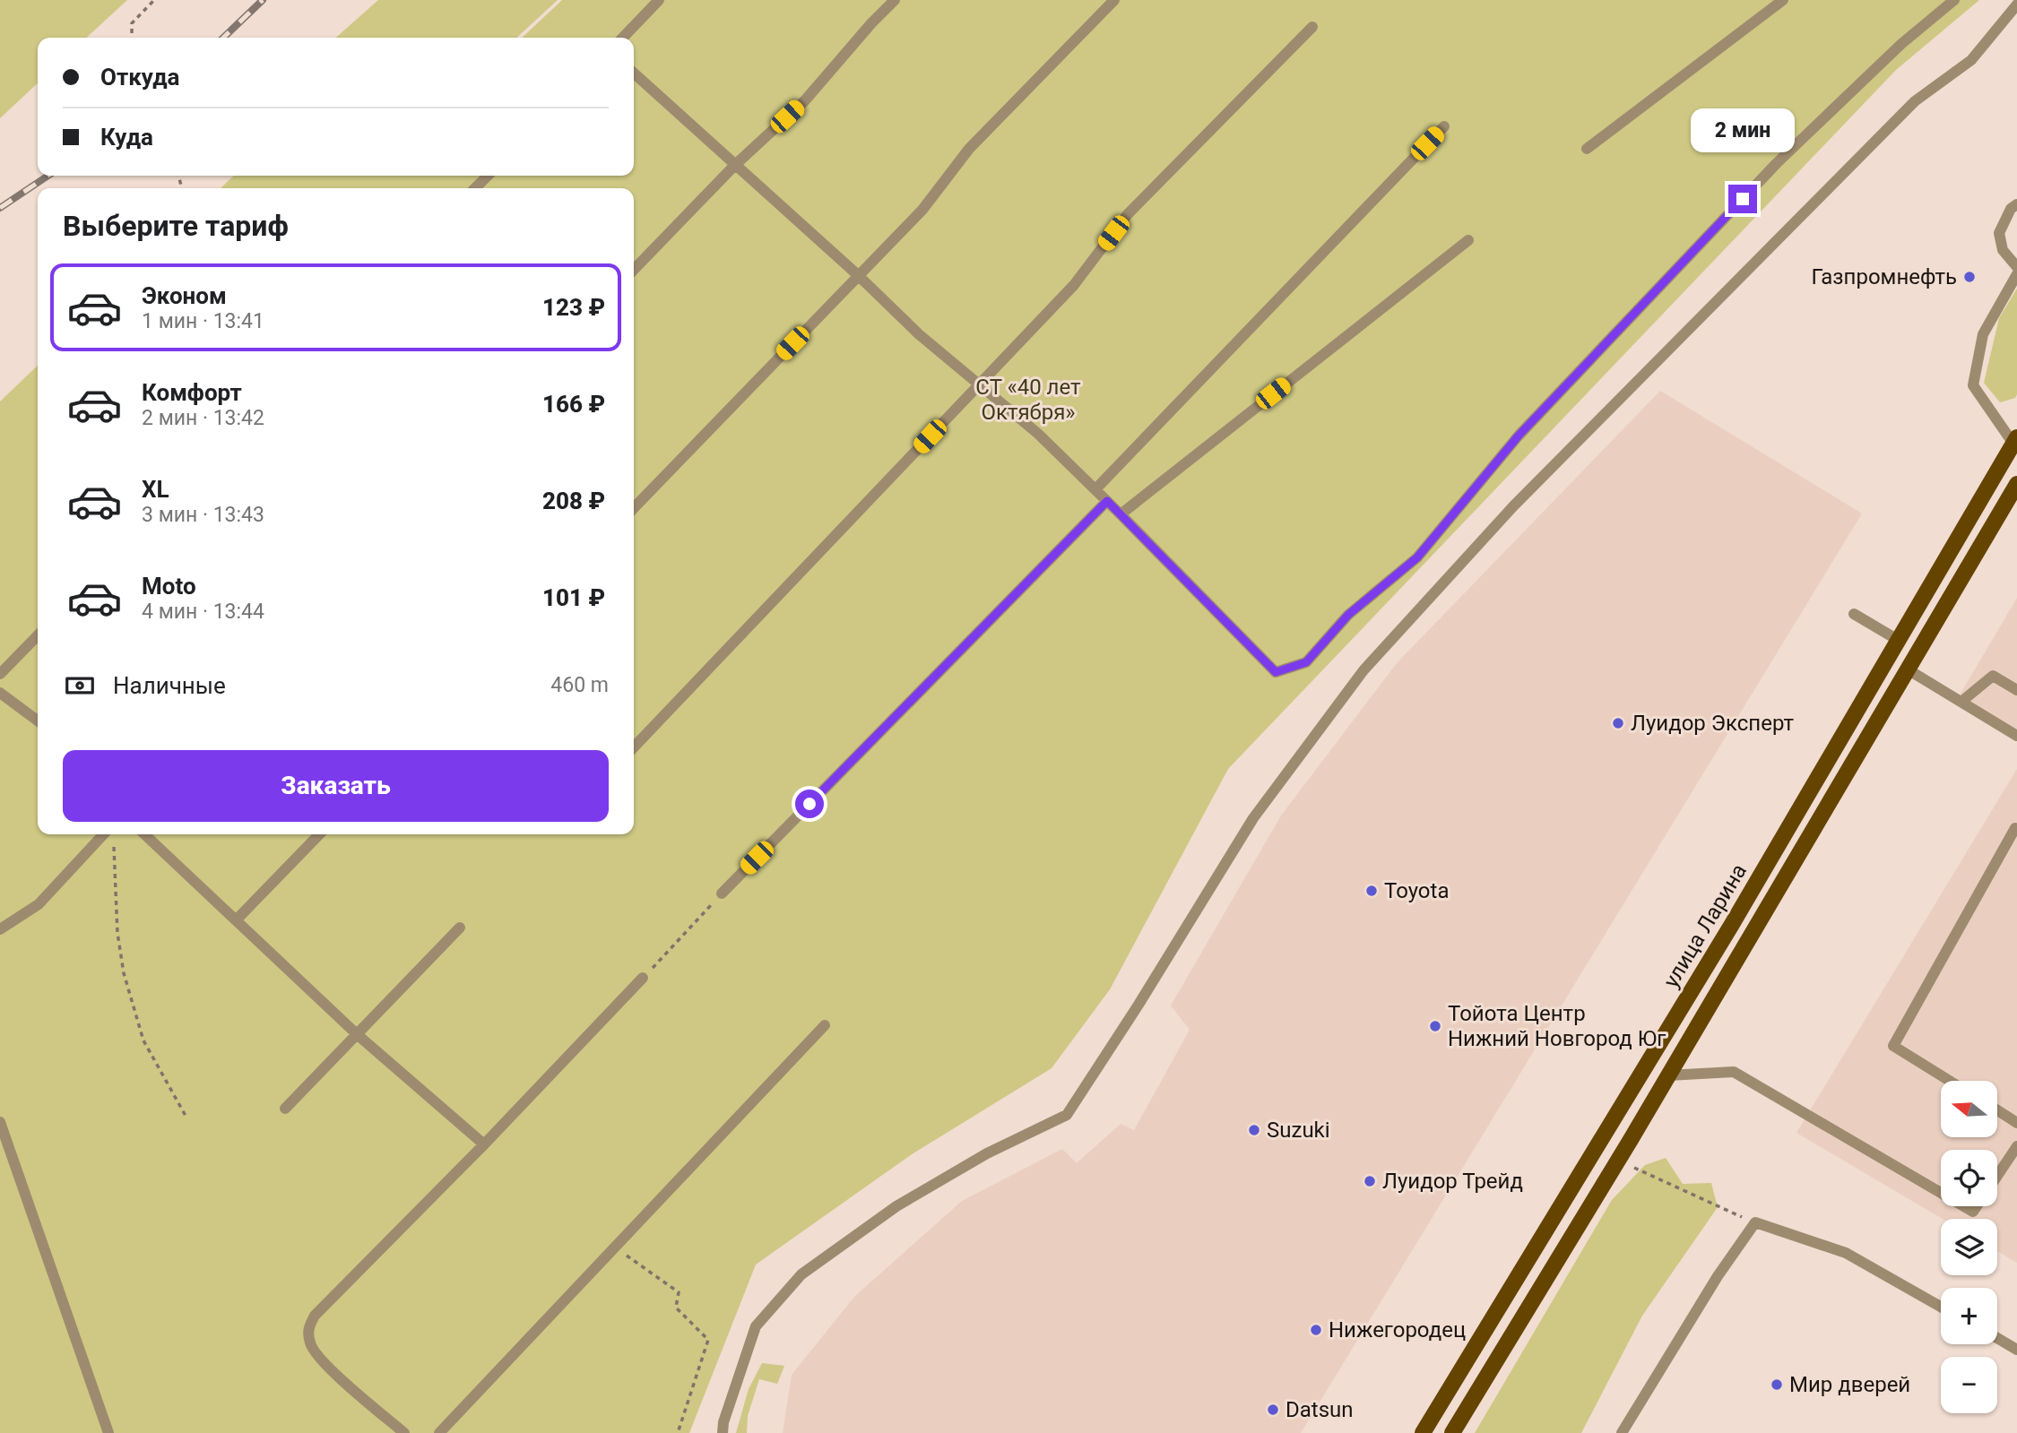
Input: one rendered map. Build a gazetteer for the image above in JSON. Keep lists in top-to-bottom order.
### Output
{
  "streets": {
    "main road": ["улица Ларина"]
  },
  "parks": ["СТ «40 лет Октября»"],
  "places": [
    "Газпромнефть",
    "Луидор Эксперт",
    "Toyota",
    "Тойота Центр Нижний Новгород Юг",
    "Suzuki",
    "Луидор Трейд",
    "Нижегородец",
    "Мир дверей",
    "Datsun"
  ],
  "north": "left",
  "page": {
    "banner": ["Откуда", "Куда"],
    "bubble": "2 мин",
    "heading": "Выберите тариф",
    "list": [
      {
        "name": "Эконом",
        "note": "1 мин · 13:41",
        "value": "123 ₽"
      },
      {
        "name": "Комфорт",
        "note": "2 мин · 13:42",
        "value": "166 ₽"
      },
      {
        "name": "XL",
        "note": "3 мин · 13:43",
        "value": "208 ₽"
      },
      {
        "name": "Moto",
        "note": "4 мин · 13:44",
        "value": "101 ₽"
      }
    ],
    "pay": ["Наличные", "460 m"],
    "buttons": "Заказать",
    "map_buttons": ["+", "−"]
  }
}
